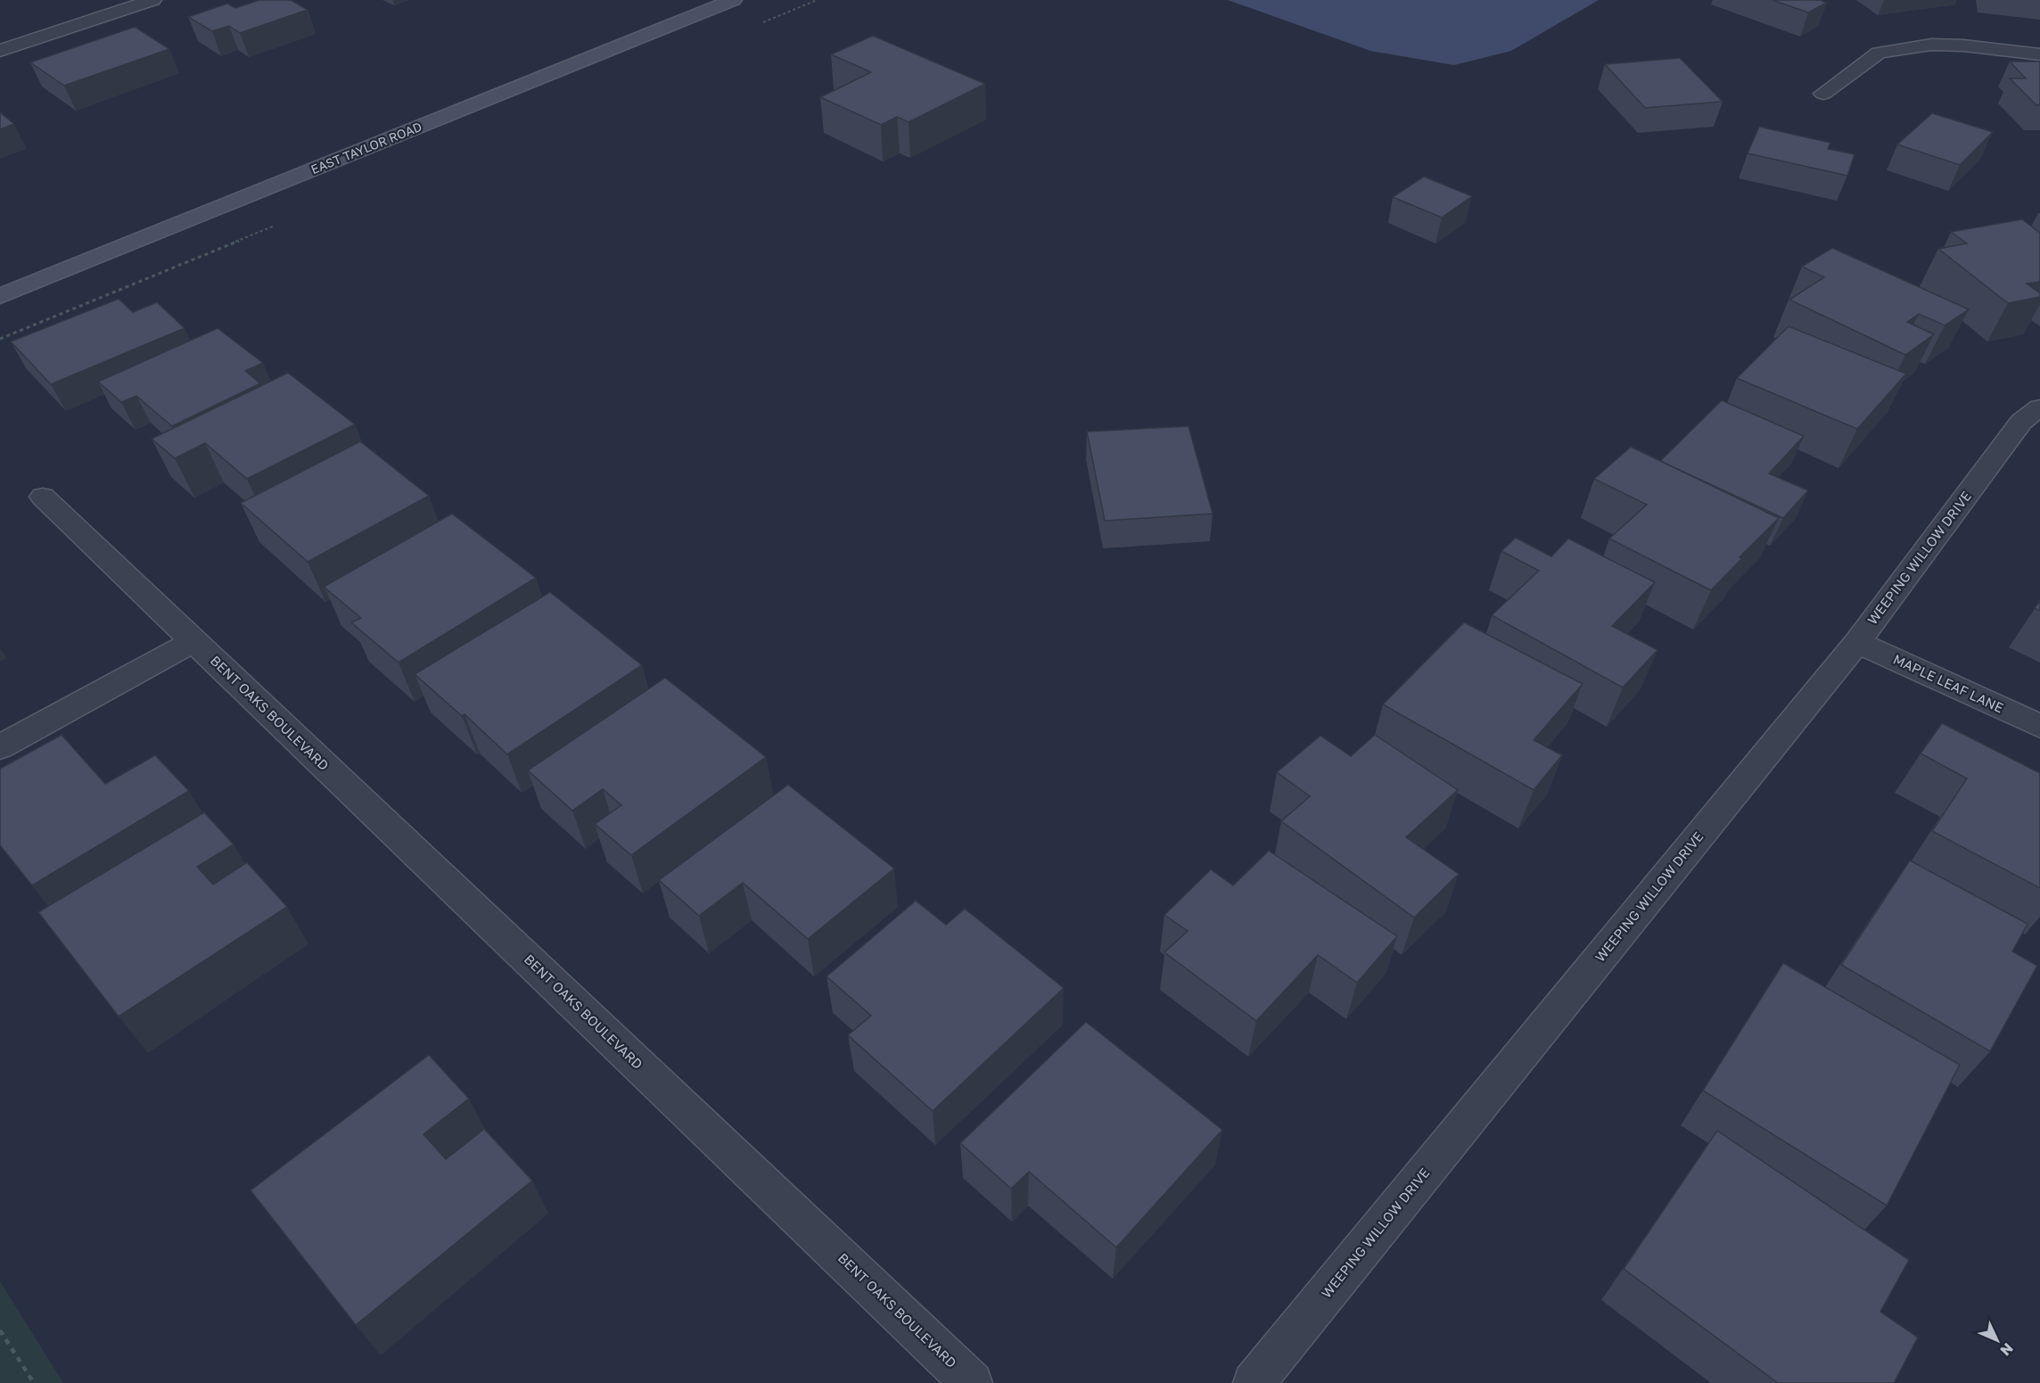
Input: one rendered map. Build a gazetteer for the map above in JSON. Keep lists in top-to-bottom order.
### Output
{
  "streets": {
    "main road": ["EAST TAYLOR ROAD"],
    "street": ["WEEPING WILLOW DRIVE", "MAPLE LEAF LANE", "BENT OAKS BOULEVARD"]
  },
  "crossings": [
    ["WEEPING WILLOW DRIVE", "MAPLE LEAF LANE"]
  ],
  "north": "bottom right"
}
